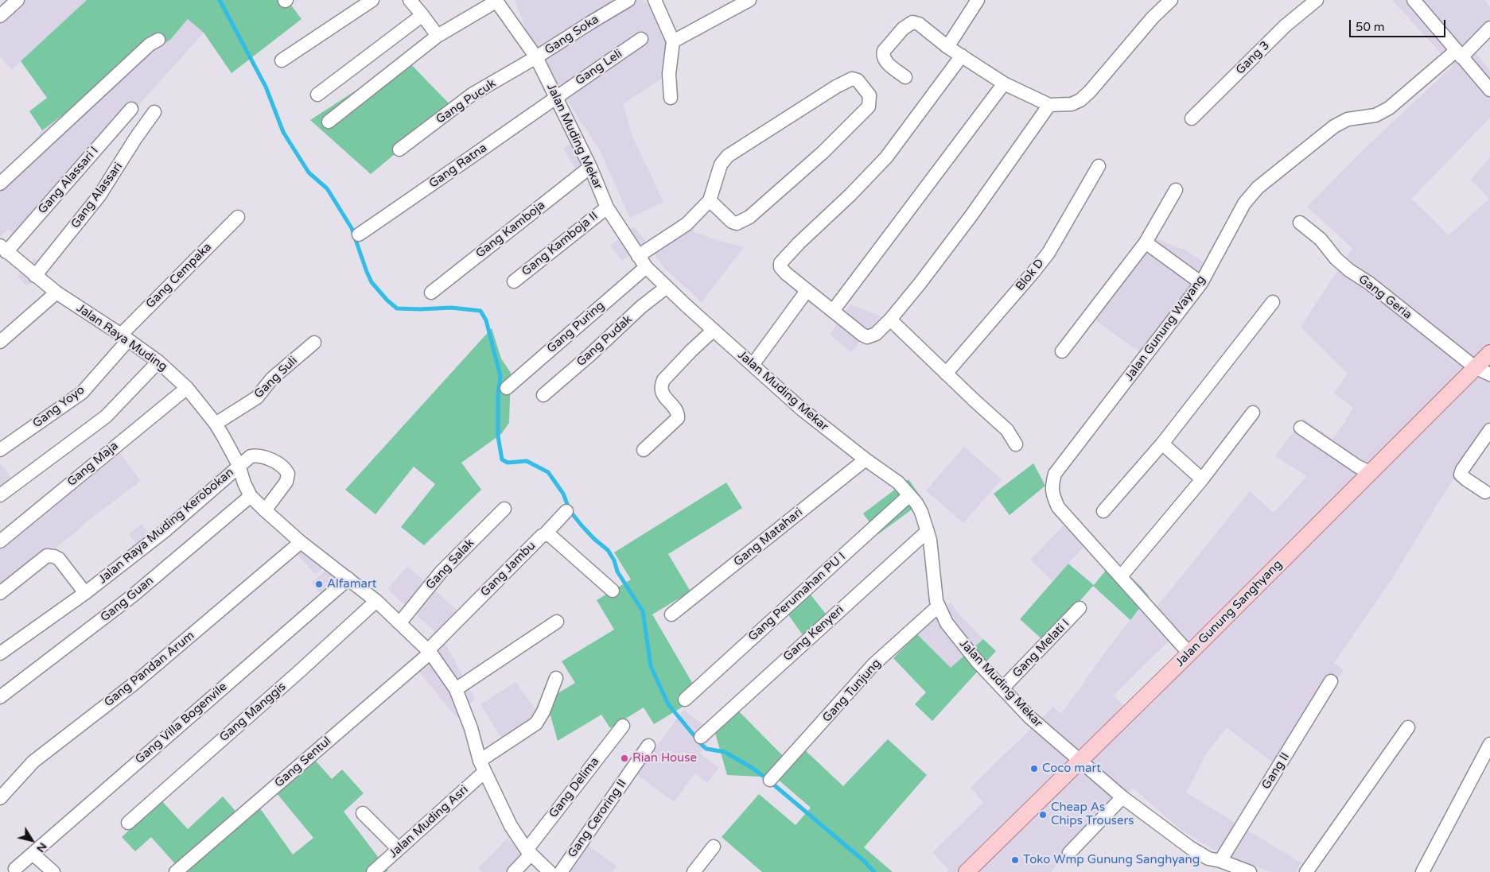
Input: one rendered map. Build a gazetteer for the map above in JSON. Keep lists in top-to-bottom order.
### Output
{
  "streets": {
    "main road": ["Jalan Gunung Sanghyang"],
    "street": [
      "Gang Soka",
      "Gang 3",
      "Gang Leli",
      "Gang Pucuk",
      "Jalan Muding Mekar",
      "Gang Ratna",
      "Gang Alassari I",
      "Gang Alassari",
      "Gang Kamboja",
      "Gang Kamboja II",
      "Blok D",
      "Gang Cempaka",
      "Gang Geria",
      "Gang Puring",
      "Jalan Gunung Wayang",
      "Jalan Raya Muding",
      "Gang Pudak",
      "Gang Suli",
      "Gang Yoyo",
      "Gang Maja",
      "Jalan Raya Muding Kerobokan",
      "Gang Matahari",
      "Gang Salak",
      "Gang Jambu",
      "Gang Perumahan PU I",
      "Gang Guan",
      "Gang Kenyeri",
      "Gang Melati I",
      "Gang Pandan Arum",
      "Gang Tunjung",
      "Gang Manggis",
      "Gang Villa Bogenvile",
      "Gang Sentul",
      "Gang II",
      "Gang Delima",
      "Gang Ceroring II",
      "Jalan Muding Asri"
    ]
  },
  "crossings": [
    ["Gang Soka", "Gang Pucuk"],
    ["Gang Soka", "Jalan Muding Mekar"],
    ["Gang Leli", "Jalan Muding Mekar"],
    ["Gang Leli", "Gang Ratna"],
    ["Gang Pucuk", "Jalan Muding Mekar"],
    ["Jalan Muding Mekar", "Gang Ratna"],
    ["Jalan Muding Mekar", "Gang Kamboja"],
    ["Jalan Muding Mekar", "Gang Kamboja II"],
    ["Jalan Muding Mekar", "Gang Puring"],
    ["Jalan Muding Mekar", "Gang Pudak"],
    ["Jalan Muding Mekar", "Gang Matahari"],
    ["Jalan Muding Mekar", "Gang Perumahan PU I"],
    ["Jalan Muding Mekar", "Jalan Gunung Sanghyang"],
    ["Jalan Muding Mekar", "Gang Kenyeri"],
    ["Jalan Muding Mekar", "Gang Melati I"],
    ["Jalan Muding Mekar", "Gang Tunjung"],
    ["Jalan Muding Mekar", "Gang II"],
    ["Gang Alassari I", "Jalan Raya Muding"],
    ["Gang Alassari", "Jalan Raya Muding"],
    ["Gang Cempaka", "Jalan Raya Muding"],
    ["Gang Cempaka", "Gang Yoyo"],
    ["Gang Geria", "Jalan Gunung Sanghyang"],
    ["Jalan Gunung Wayang", "Jalan Gunung Sanghyang"],
    ["Jalan Raya Muding", "Gang Suli"],
    ["Jalan Raya Muding", "Gang Yoyo"],
    ["Jalan Raya Muding", "Gang Maja"],
    ["Jalan Raya Muding", "Jalan Raya Muding Kerobokan"],
    ["Jalan Raya Muding", "Gang Salak"],
    ["Jalan Raya Muding", "Gang Jambu"],
    ["Jalan Raya Muding", "Gang Guan"],
    ["Jalan Raya Muding", "Gang Pandan Arum"],
    ["Jalan Raya Muding", "Gang Manggis"],
    ["Jalan Raya Muding", "Gang Villa Bogenvile"],
    ["Jalan Raya Muding", "Gang Sentul"],
    ["Jalan Raya Muding", "Gang Delima"],
    ["Jalan Raya Muding", "Jalan Muding Asri"],
    ["Gang Jambu", "Gang Sentul"]
  ],
  "places": [
    "Alfamart",
    "Rian House",
    "Coco mart",
    "Cheap As Chips Trousers",
    "Toko Wmp Gunung Sanghyang"
  ],
  "scale_bar": "50 m",
  "north": "bottom right"
}
